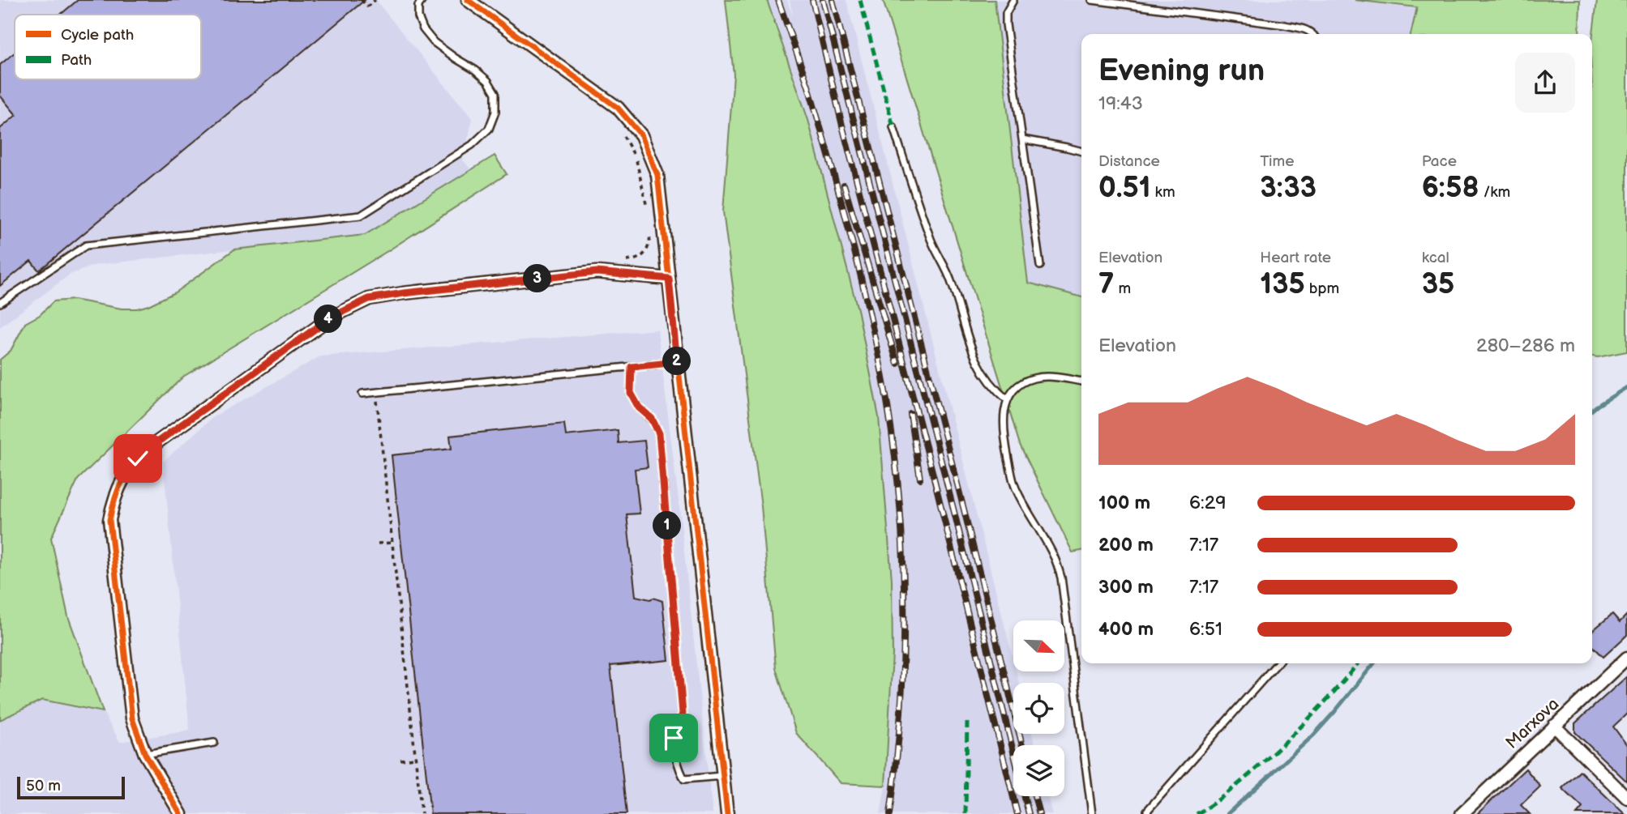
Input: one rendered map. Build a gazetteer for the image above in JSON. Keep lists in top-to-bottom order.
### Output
{
  "streets": {
    "street": ["Marxova"]
  },
  "legend": ["Cycle path", "Path"],
  "scale_bar": "50 m",
  "north": "bottom right",
  "page": {
    "heading": ["Evening run", "19:43"],
    "stats": [
      ["Distance", "0.51 km"],
      ["Time", "3:33"],
      ["Pace", "6:58 /km"],
      ["Elevation", "7 m"],
      ["Heart rate", "135 bpm"],
      ["kcal", "35"]
    ],
    "pins": [
      "3",
      "4",
      "2",
      "1"
    ],
    "chart": ["Elevation", "280–286 m"],
    "list": [
      {
        "name": "100 m",
        "note": "6:29"
      },
      {
        "name": "200 m",
        "note": "7:17"
      },
      {
        "name": "300 m",
        "note": "7:17"
      },
      {
        "name": "400 m",
        "note": "6:51"
      }
    ],
    "scale": "50 m"
  }
}
